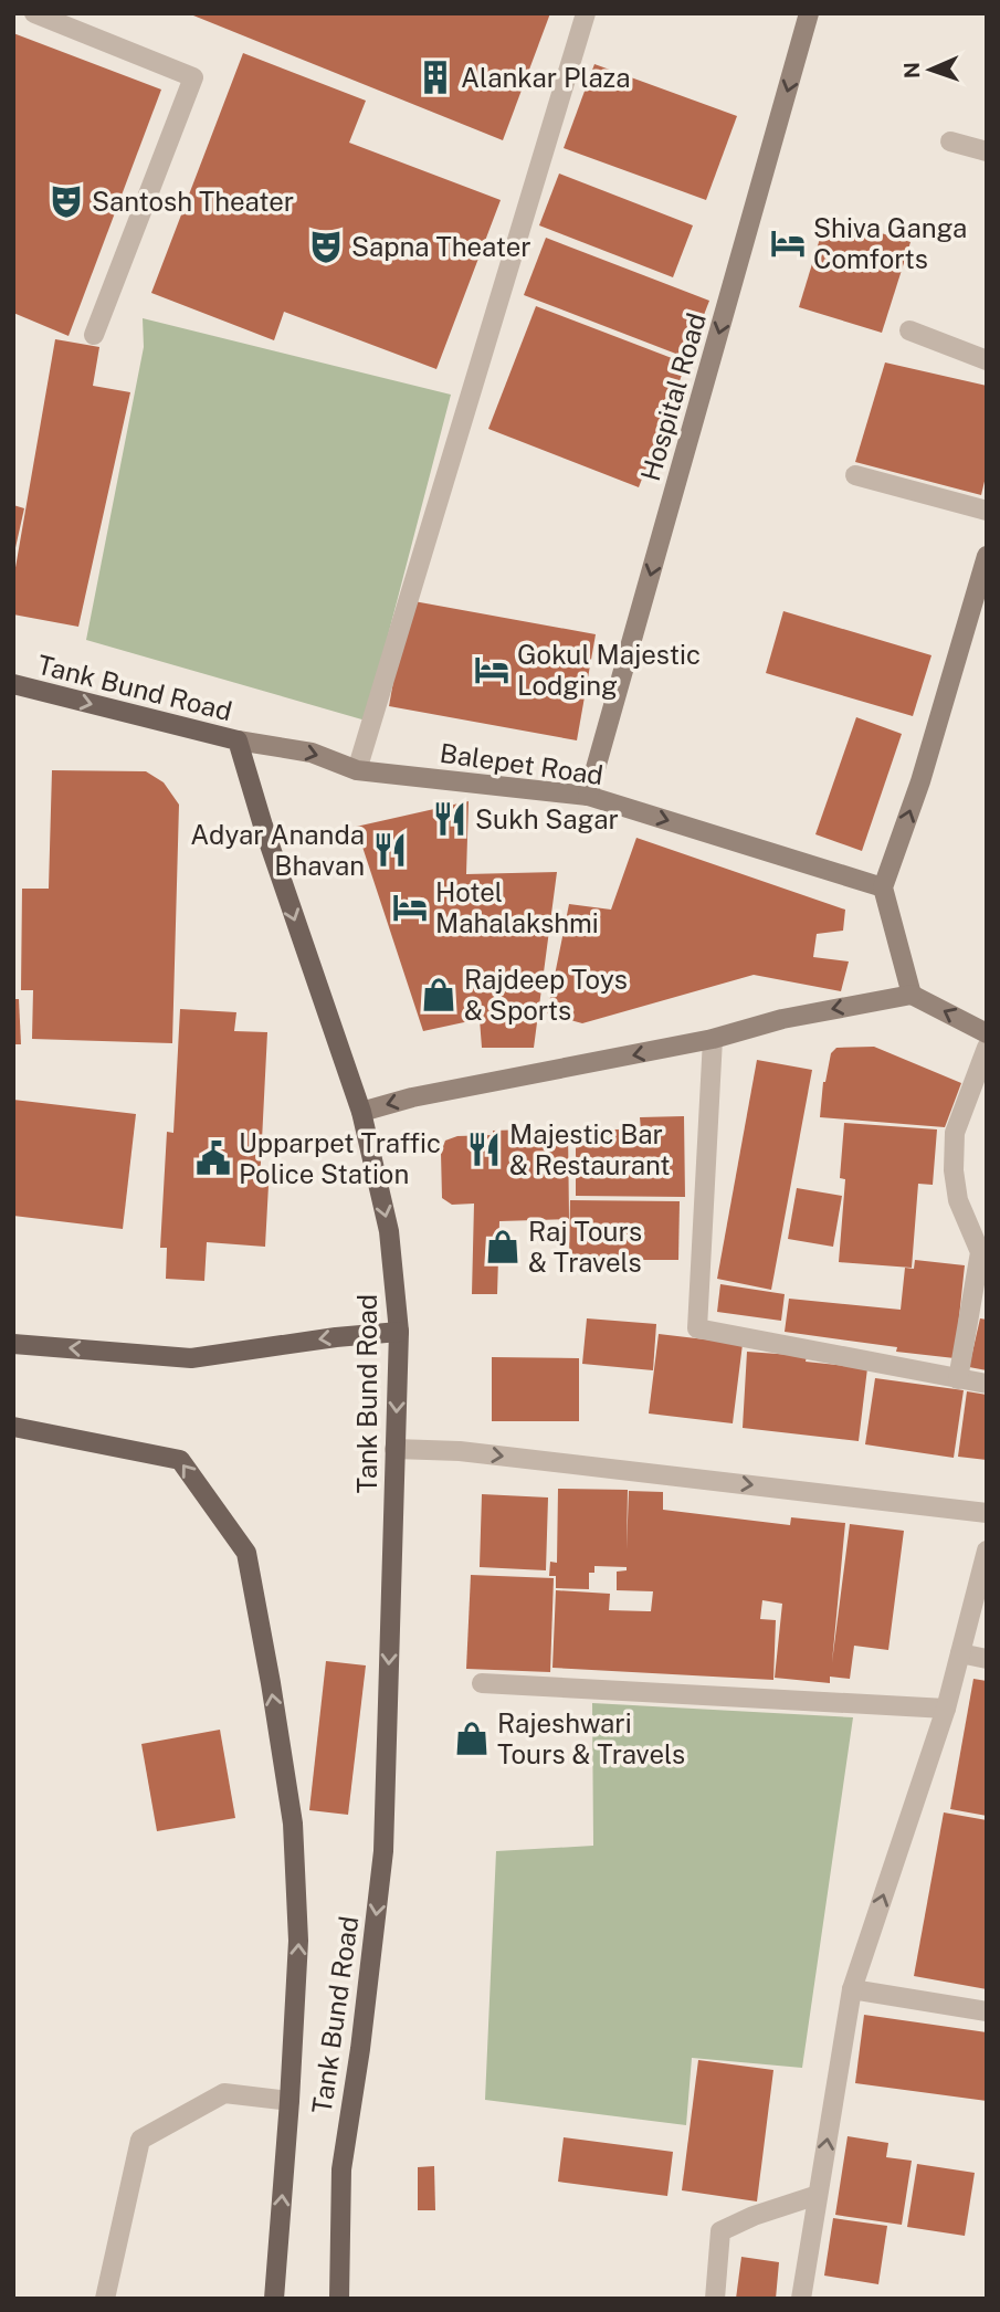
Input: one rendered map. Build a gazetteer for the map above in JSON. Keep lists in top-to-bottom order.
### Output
{
  "streets": {
    "main road": ["Tank Bund Road"],
    "street": ["Hospital Road", "Balepet Road"]
  },
  "crossings": [
    ["Hospital Road", "Balepet Road"],
    ["Tank Bund Road", "Balepet Road"]
  ],
  "one_way": ["Hospital Road", "Balepet Road"],
  "places": {
    "building": ["Alankar Plaza"],
    "theatre": ["Santosh Theater", "Sapna Theater"],
    "hotel": ["Shiva Ganga Comforts", "Gokul Majestic Lodging", "Hotel Mahalakshmi"],
    "restaurant": ["Sukh Sagar", "Adyar Ananda Bhavan", "Majestic Bar & Restaurant"],
    "shop": ["Rajdeep Toys & Sports", "Raj Tours & Travels", "Rajeshwari Tours & Travels"],
    "public building": ["Upparpet Traffic Police Station"]
  },
  "north": "left"
}
